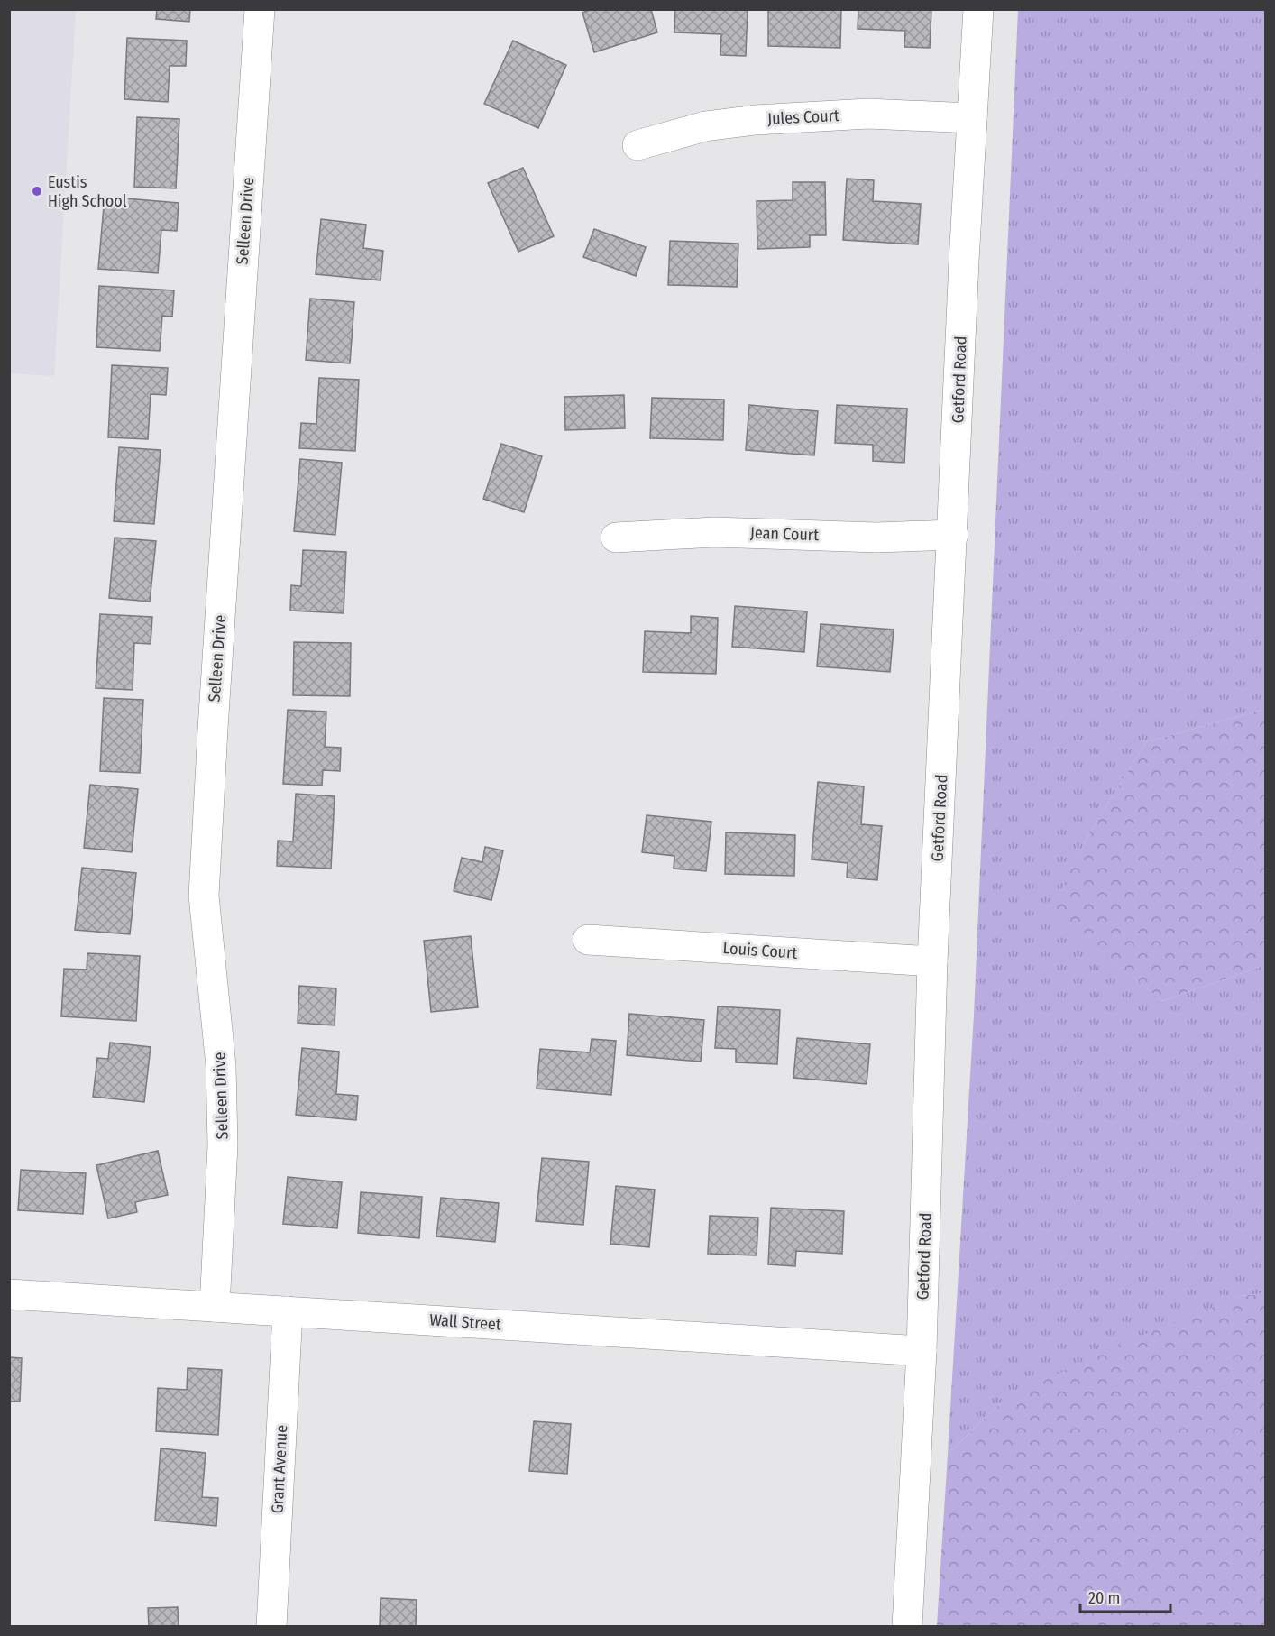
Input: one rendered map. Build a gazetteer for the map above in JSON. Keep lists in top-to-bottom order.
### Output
{
  "streets": {
    "street": [
      "Jules Court",
      "Selleen Drive",
      "Getford Road",
      "Jean Court",
      "Louis Court",
      "Wall Street",
      "Grant Avenue"
    ]
  },
  "crossings": [
    ["Jules Court", "Getford Road"],
    ["Selleen Drive", "Wall Street"],
    ["Getford Road", "Jean Court"],
    ["Getford Road", "Louis Court"],
    ["Getford Road", "Wall Street"],
    ["Wall Street", "Grant Avenue"]
  ],
  "places": ["Eustis High School"],
  "scale_bar": "20 m"
}
